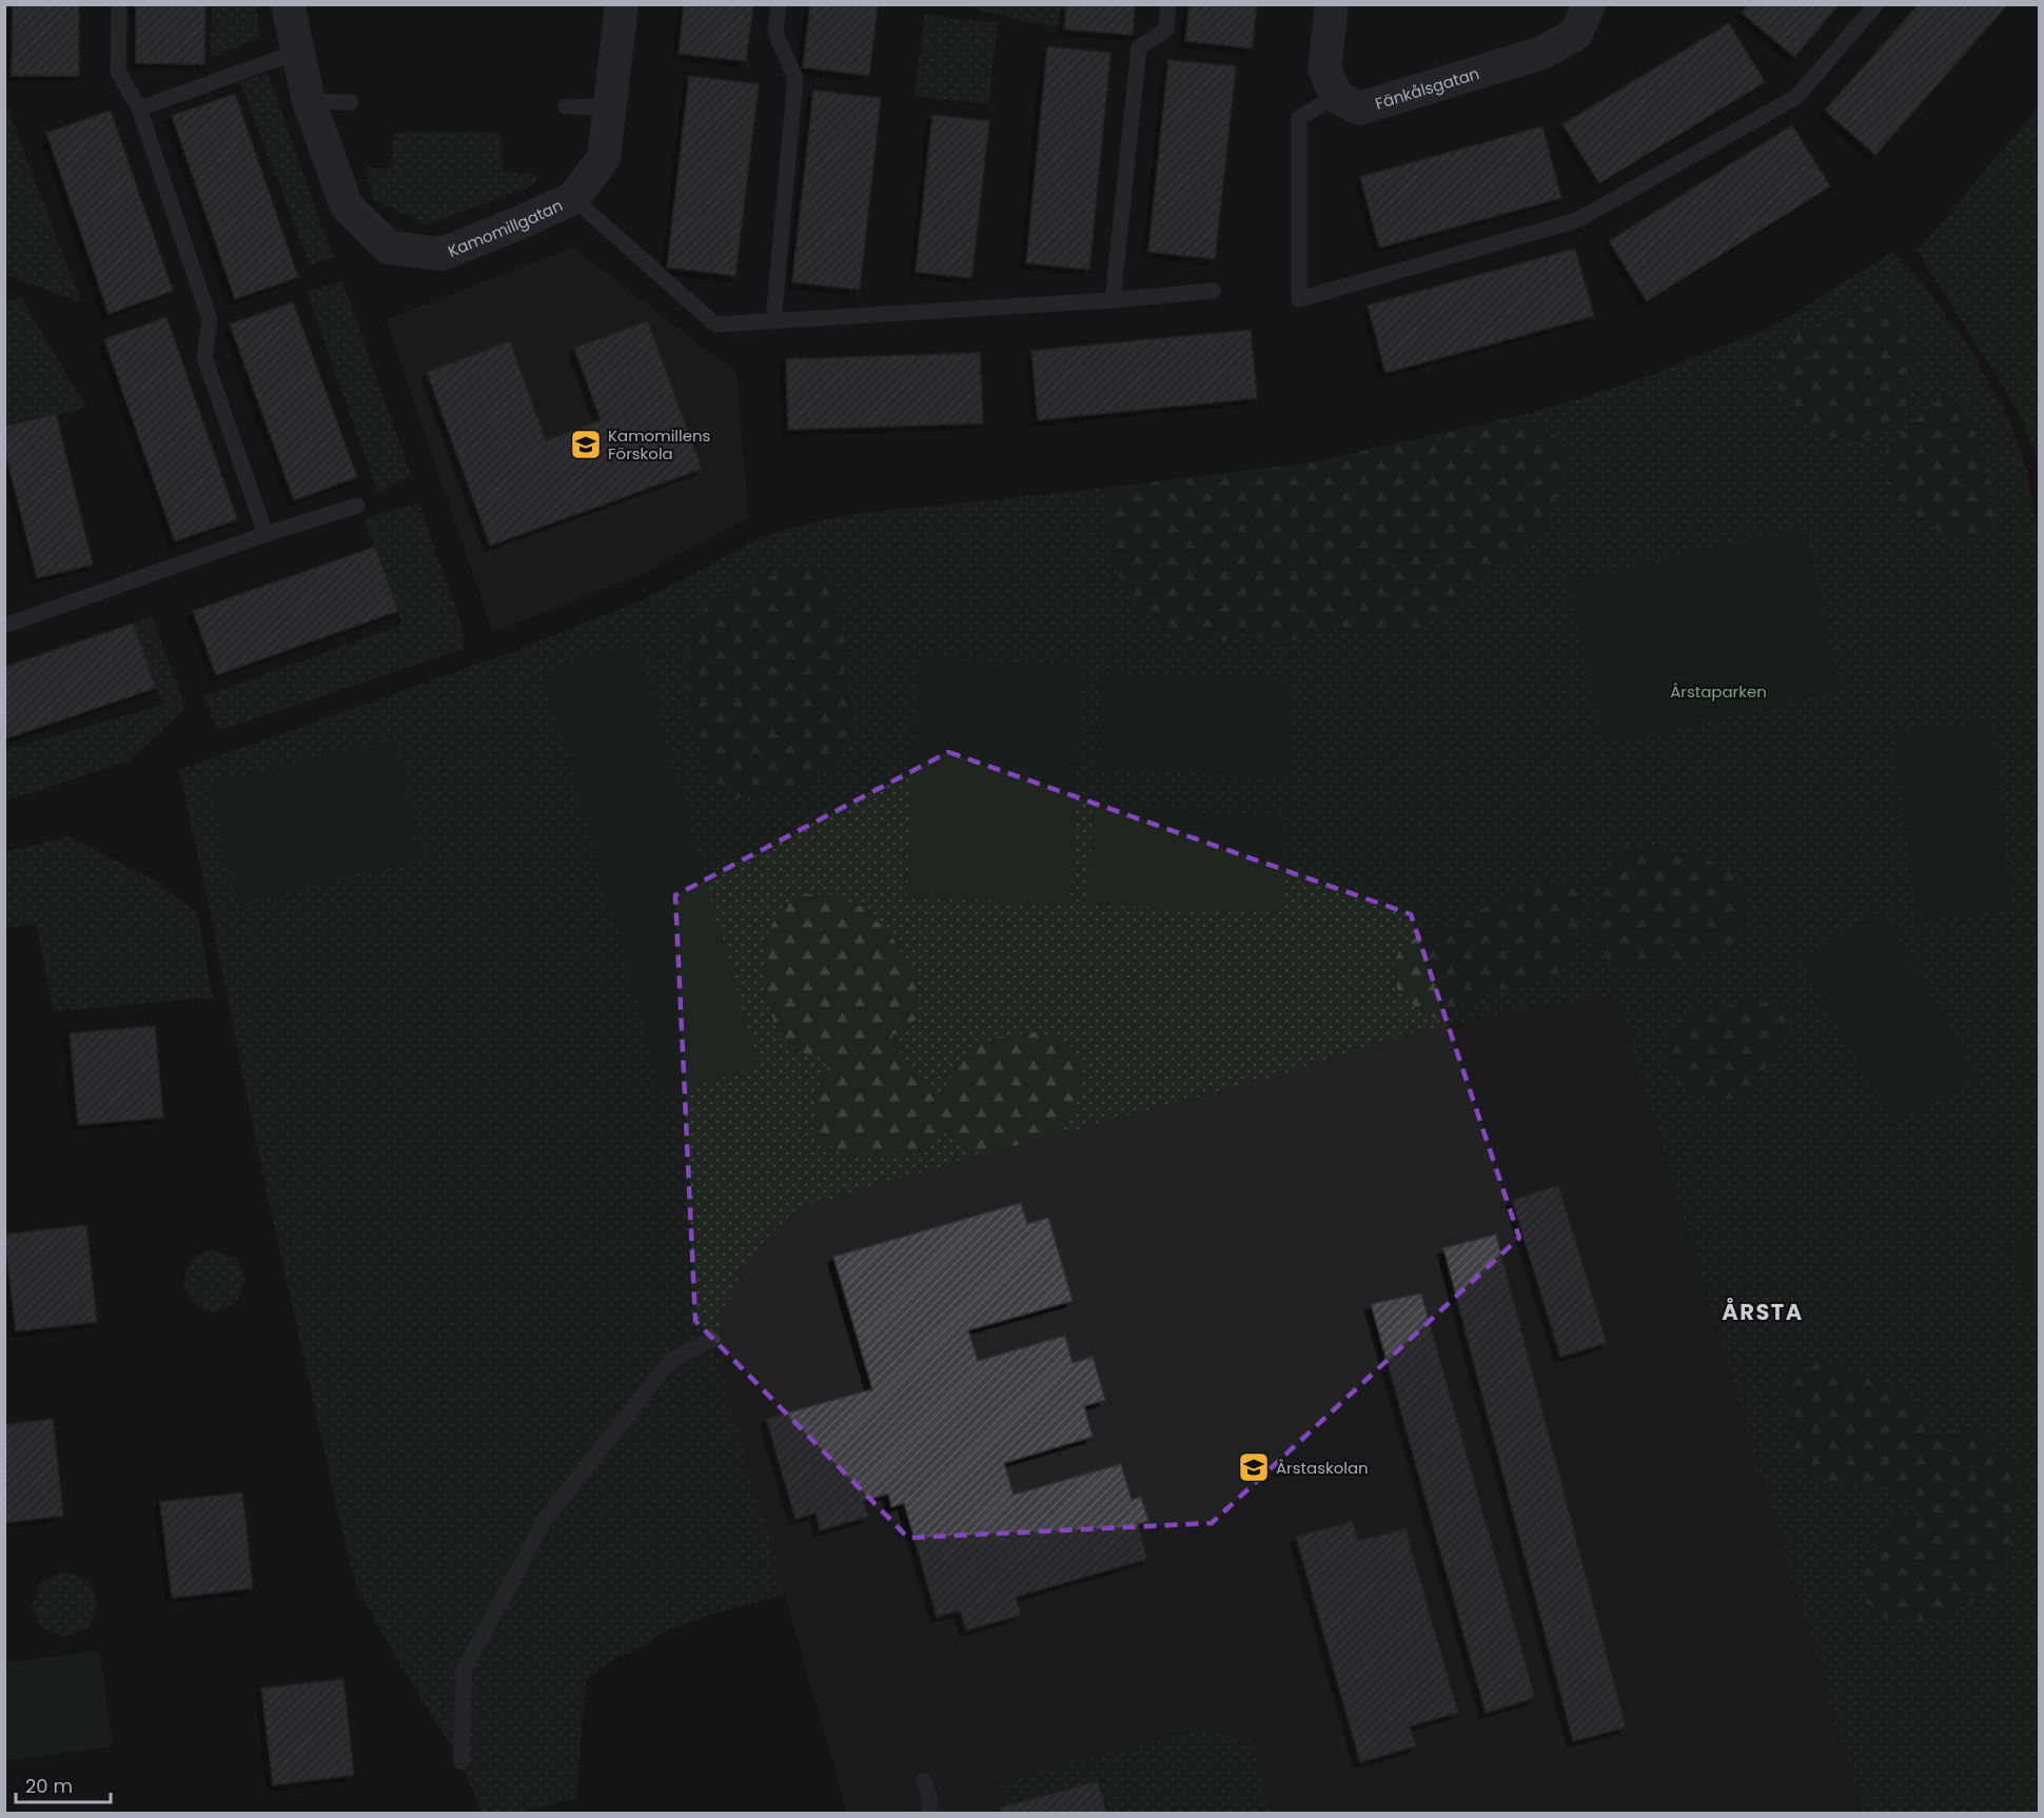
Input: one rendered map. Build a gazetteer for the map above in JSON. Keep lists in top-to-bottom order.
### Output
{
  "streets": {
    "street": ["Fänkålsgatan", "Kamomillgatan"]
  },
  "districts": ["ÅRSTA"],
  "parks": ["Årstaparken"],
  "places": {
    "school or university": ["Kamomillens Förskola", "Årstaskolan"]
  },
  "scale_bar": "20 m"
}
